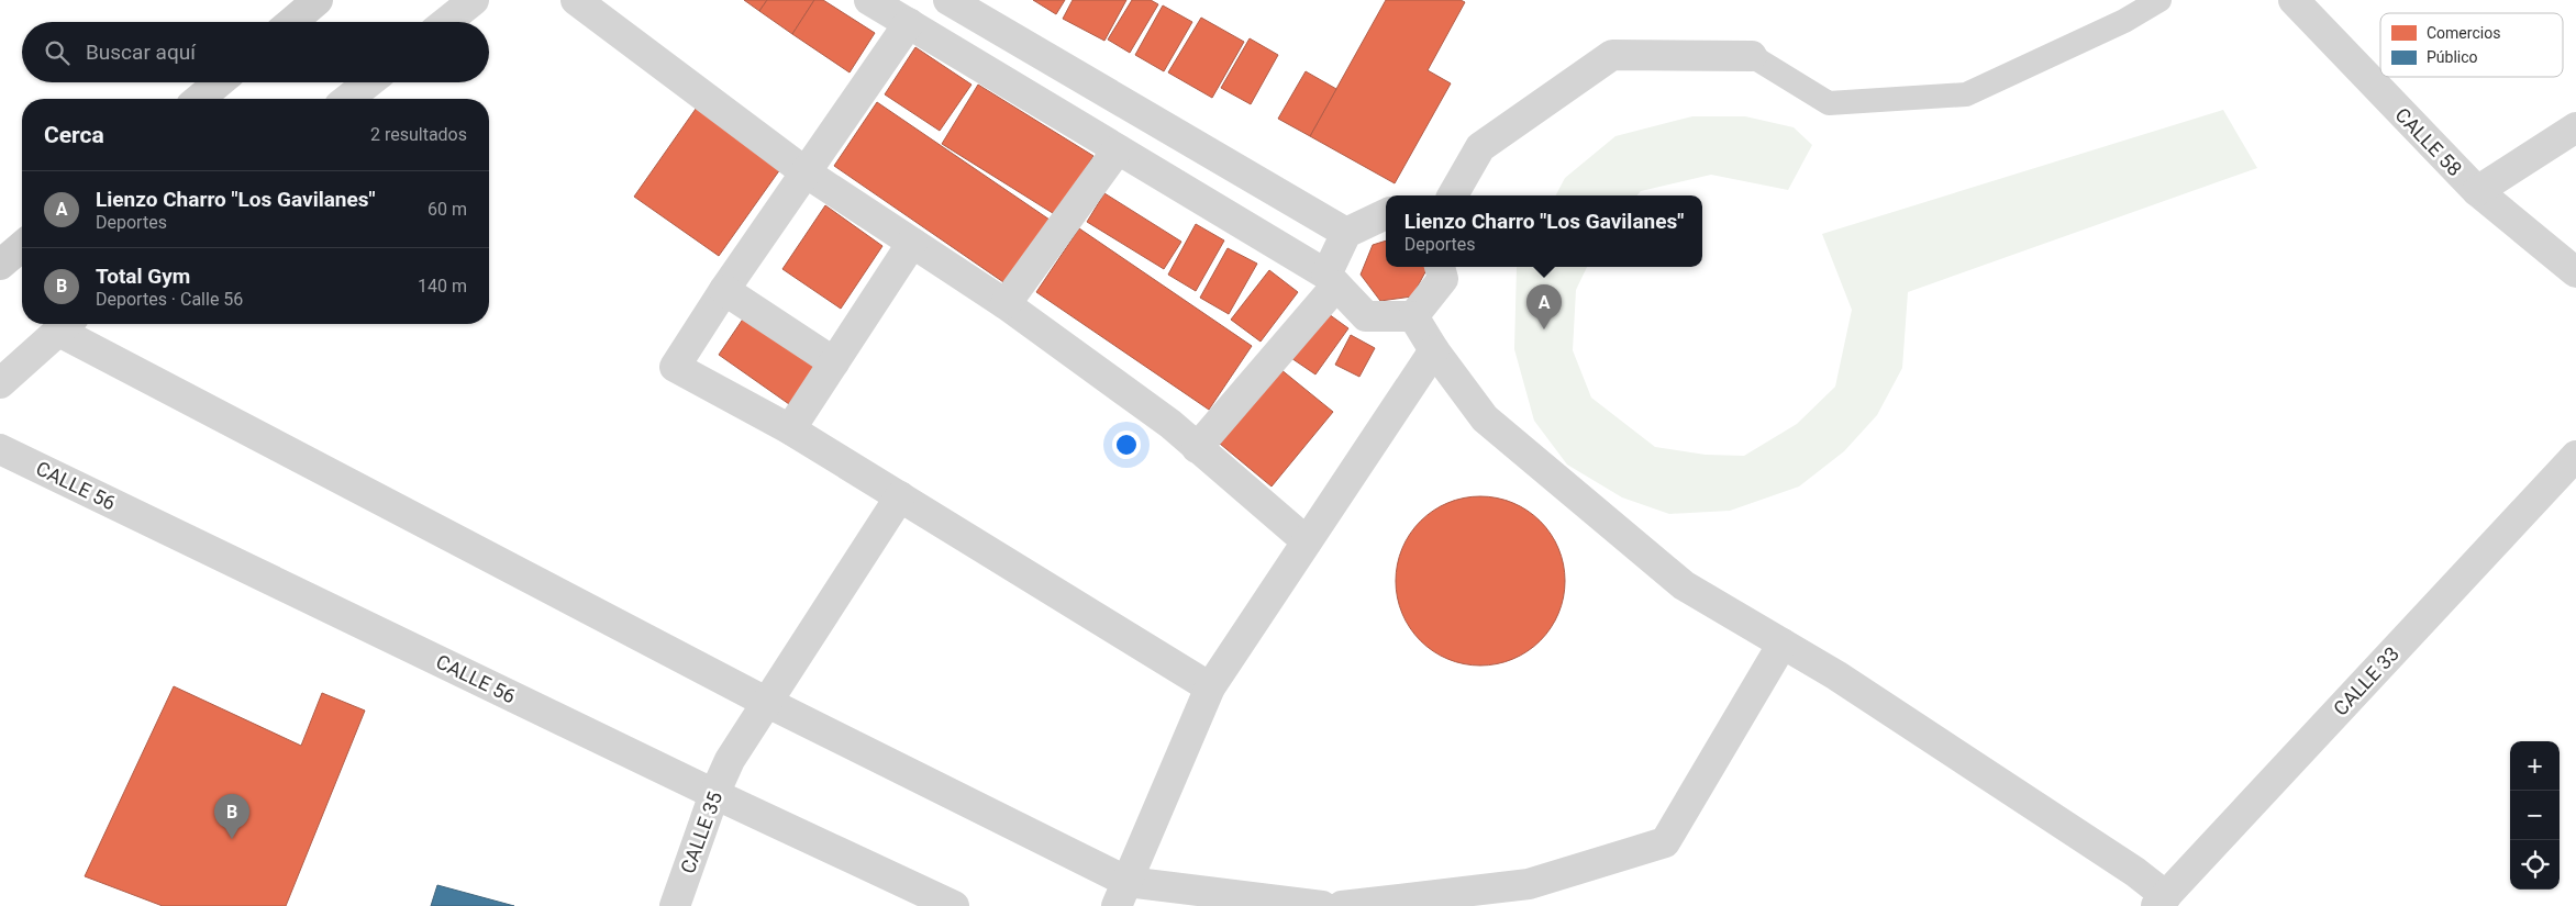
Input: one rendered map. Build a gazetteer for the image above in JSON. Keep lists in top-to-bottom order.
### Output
{
  "streets": {
    "street": [
      "CALLE 58",
      "CALLE 56",
      "CALLE 33",
      "CALLE 35"
    ]
  },
  "crossings": [
    ["CALLE 56", "CALLE 35"]
  ],
  "legend": ["Comercios", "Público"],
  "page": {
    "search": "Buscar aquí",
    "heading": ["Cerca", "2 resultados"],
    "list": [
      {
        "mark": "A",
        "name": "Lienzo Charro \"Los Gavilanes\"",
        "note": "Deportes",
        "value": "60 m"
      },
      {
        "mark": "B",
        "name": "Total Gym",
        "note": "Deportes · Calle 56",
        "value": "140 m"
      }
    ],
    "popup": ["Lienzo Charro \"Los Gavilanes\"", "Deportes"],
    "pins": ["A", "B"],
    "map_buttons": ["+", "−"]
  }
}
